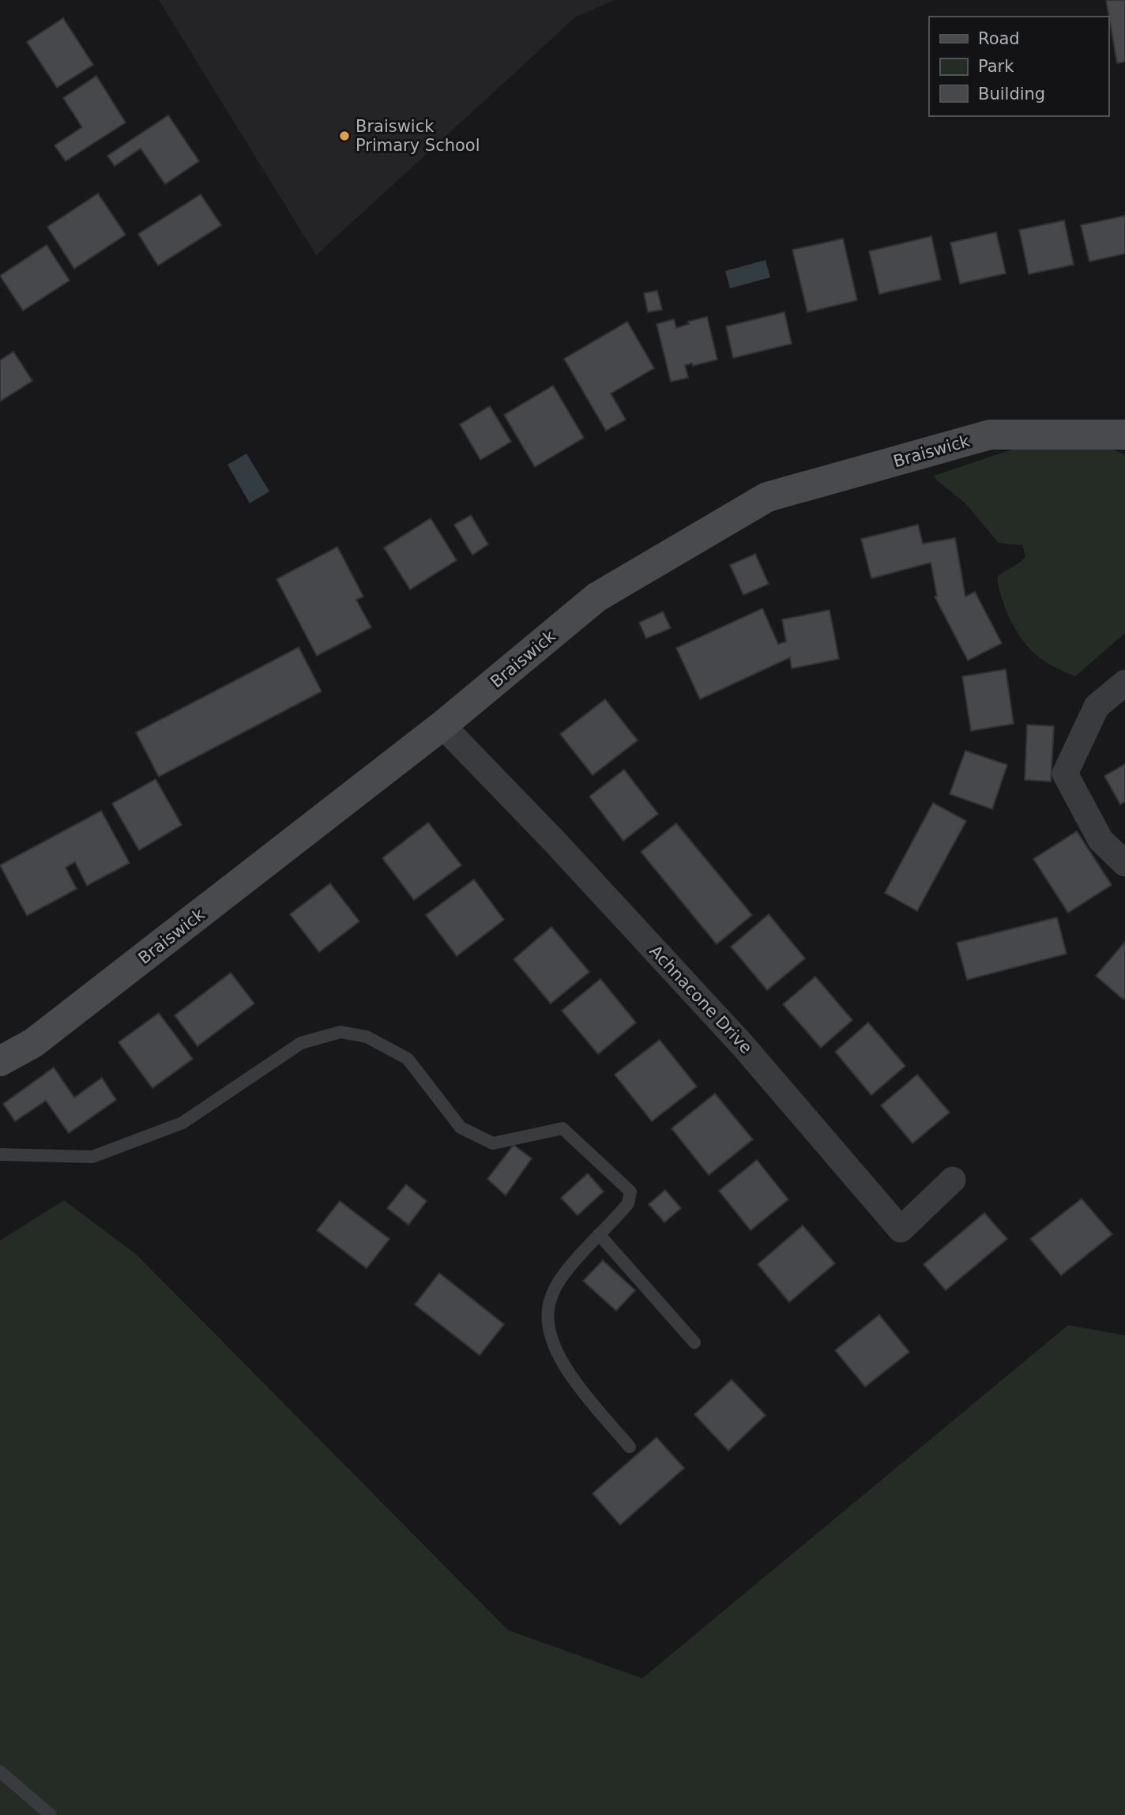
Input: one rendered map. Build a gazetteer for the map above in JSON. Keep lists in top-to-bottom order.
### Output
{
  "streets": {
    "main road": ["Braiswick"],
    "street": ["Achnacone Drive"]
  },
  "crossings": [
    ["Braiswick", "Achnacone Drive"]
  ],
  "places": ["Braiswick Primary School"],
  "legend": ["Road", "Park", "Building"]
}
